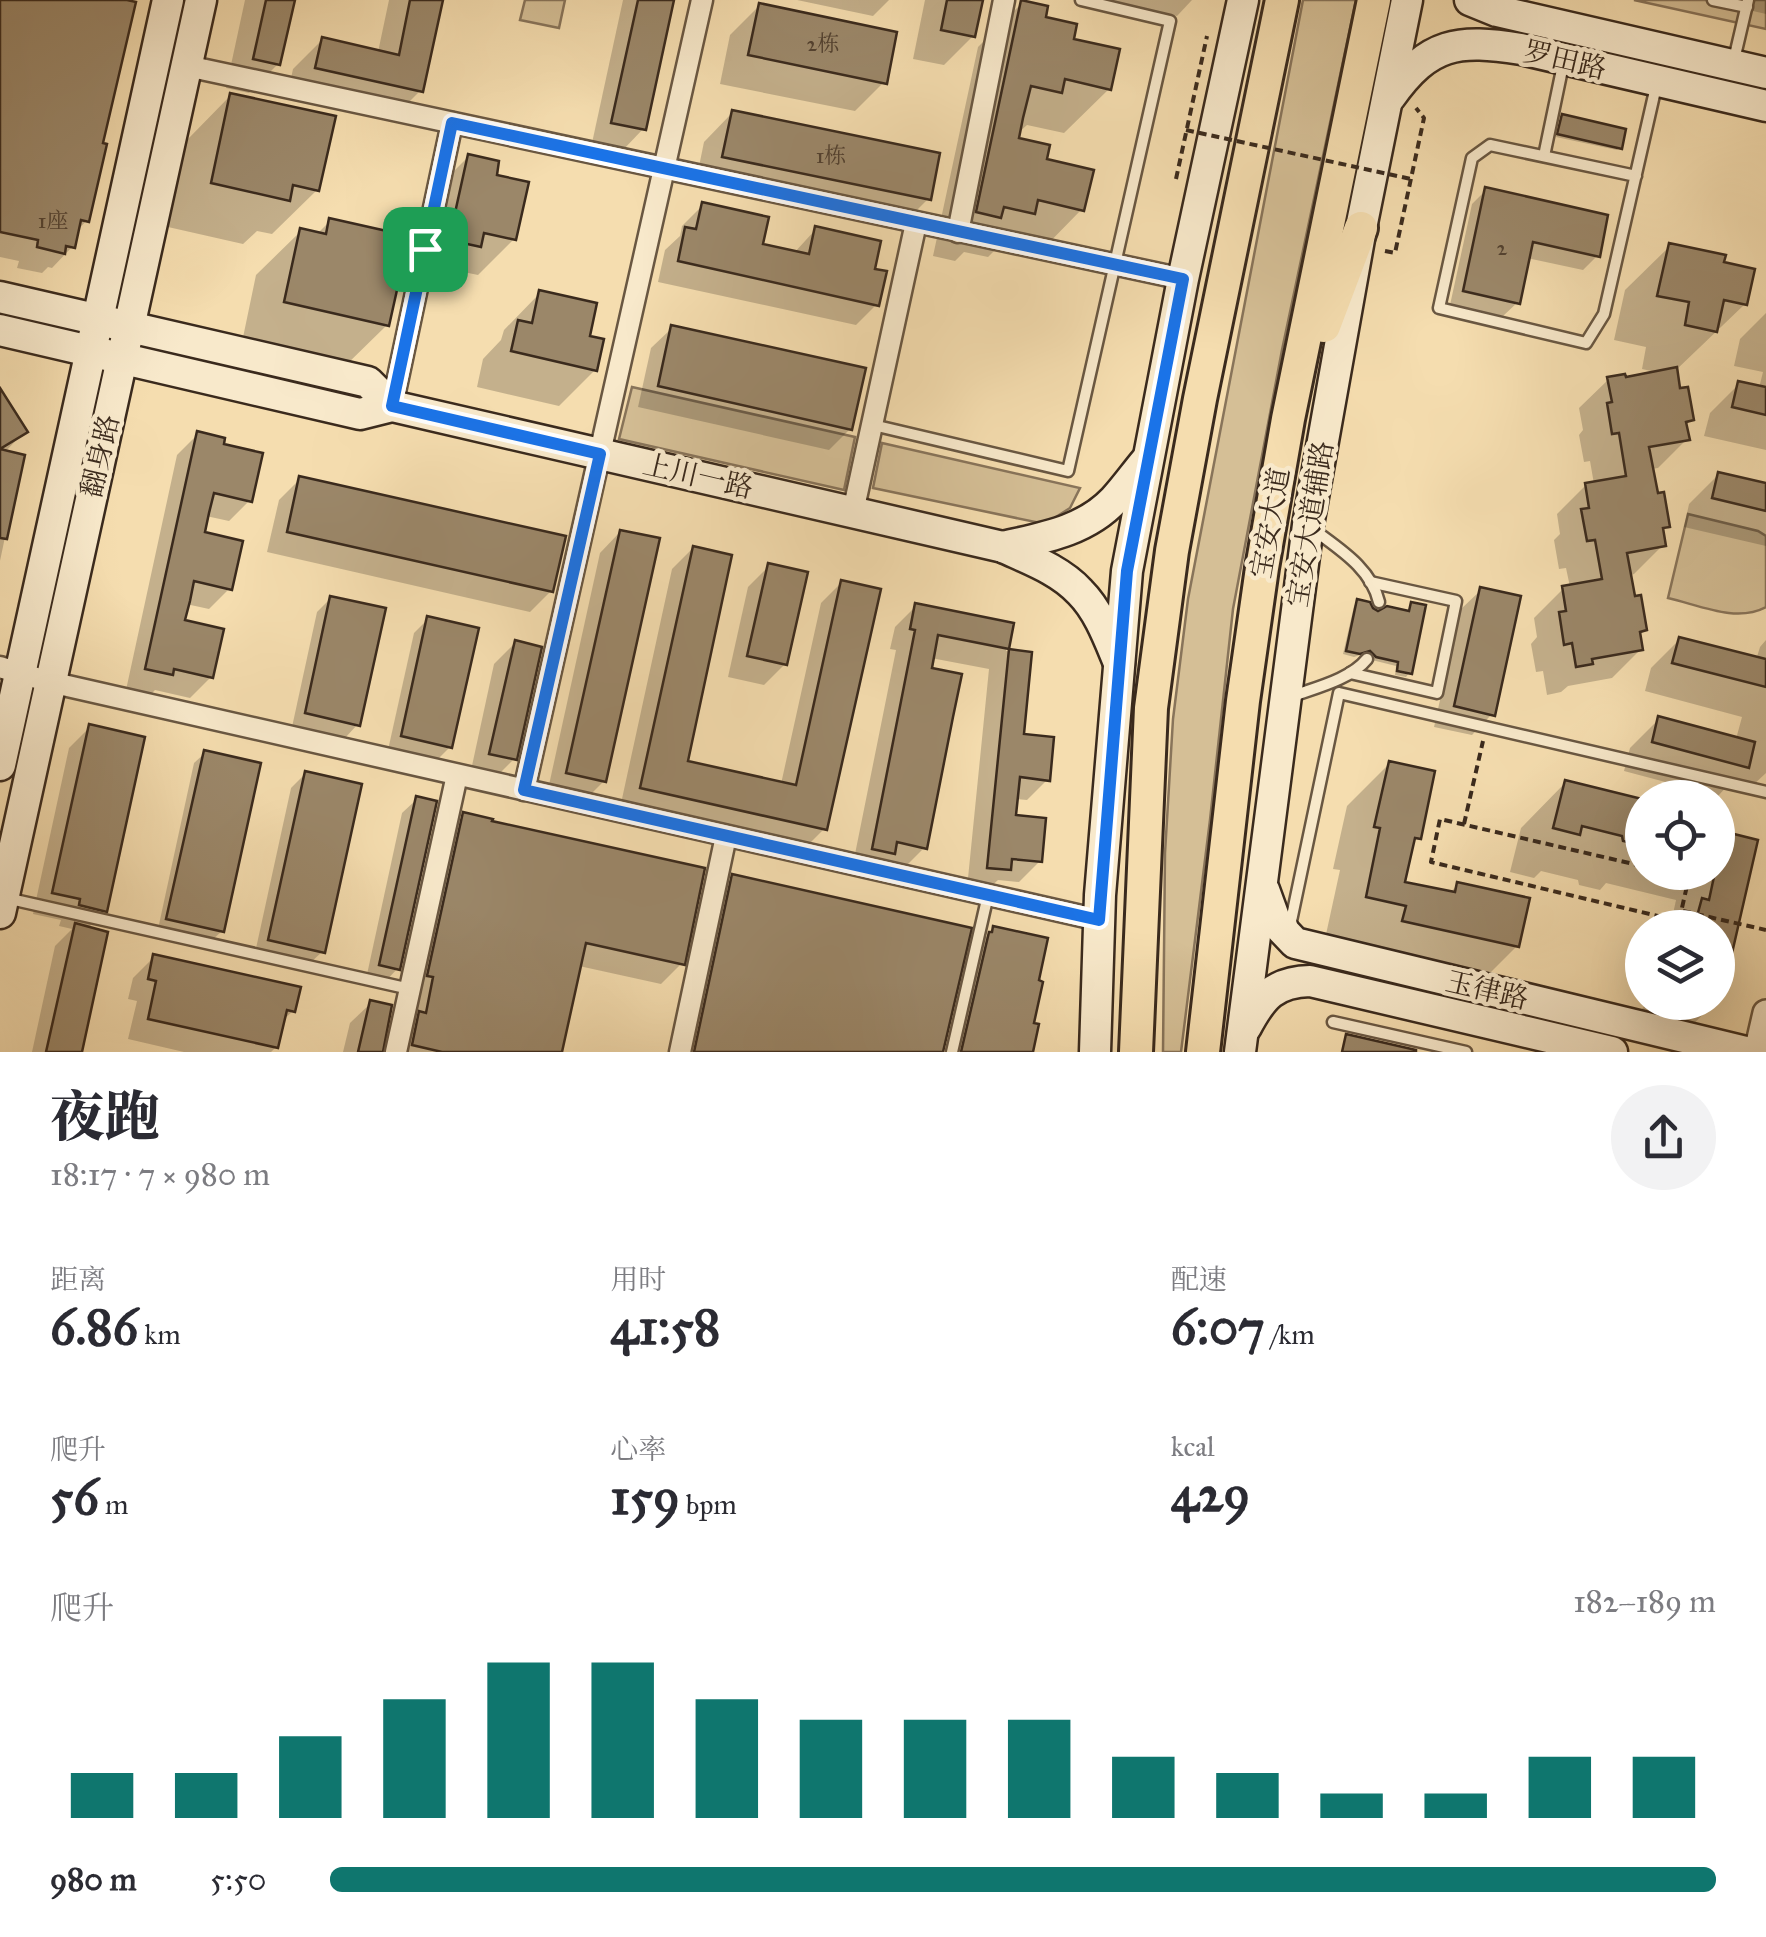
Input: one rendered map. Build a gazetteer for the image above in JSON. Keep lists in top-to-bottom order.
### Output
{
  "streets": {
    "main road": [
      "罗田路",
      "翻身路",
      "上川一路",
      "宝安大道",
      "宝安大道辅路",
      "玉律路"
    ]
  },
  "crossings": [
    ["罗田路", "宝安大道辅路"],
    ["翻身路", "上川一路"],
    ["宝安大道辅路", "玉律路"]
  ],
  "house_numbers": [
    "2栋",
    "1栋",
    "1座",
    "2"
  ],
  "page": {
    "heading": ["夜跑", "18:17 · 7 × 980 m"],
    "stats": [
      ["距离", "6.86 km"],
      ["用时", "41:58"],
      ["配速", "6:07 /km"],
      ["爬升", "56 m"],
      ["心率", "159 bpm"],
      ["kcal", "429"]
    ],
    "chart": ["爬升", "182–189 m"],
    "list": [
      {
        "name": "980 m",
        "note": "5:50"
      }
    ]
  }
}
